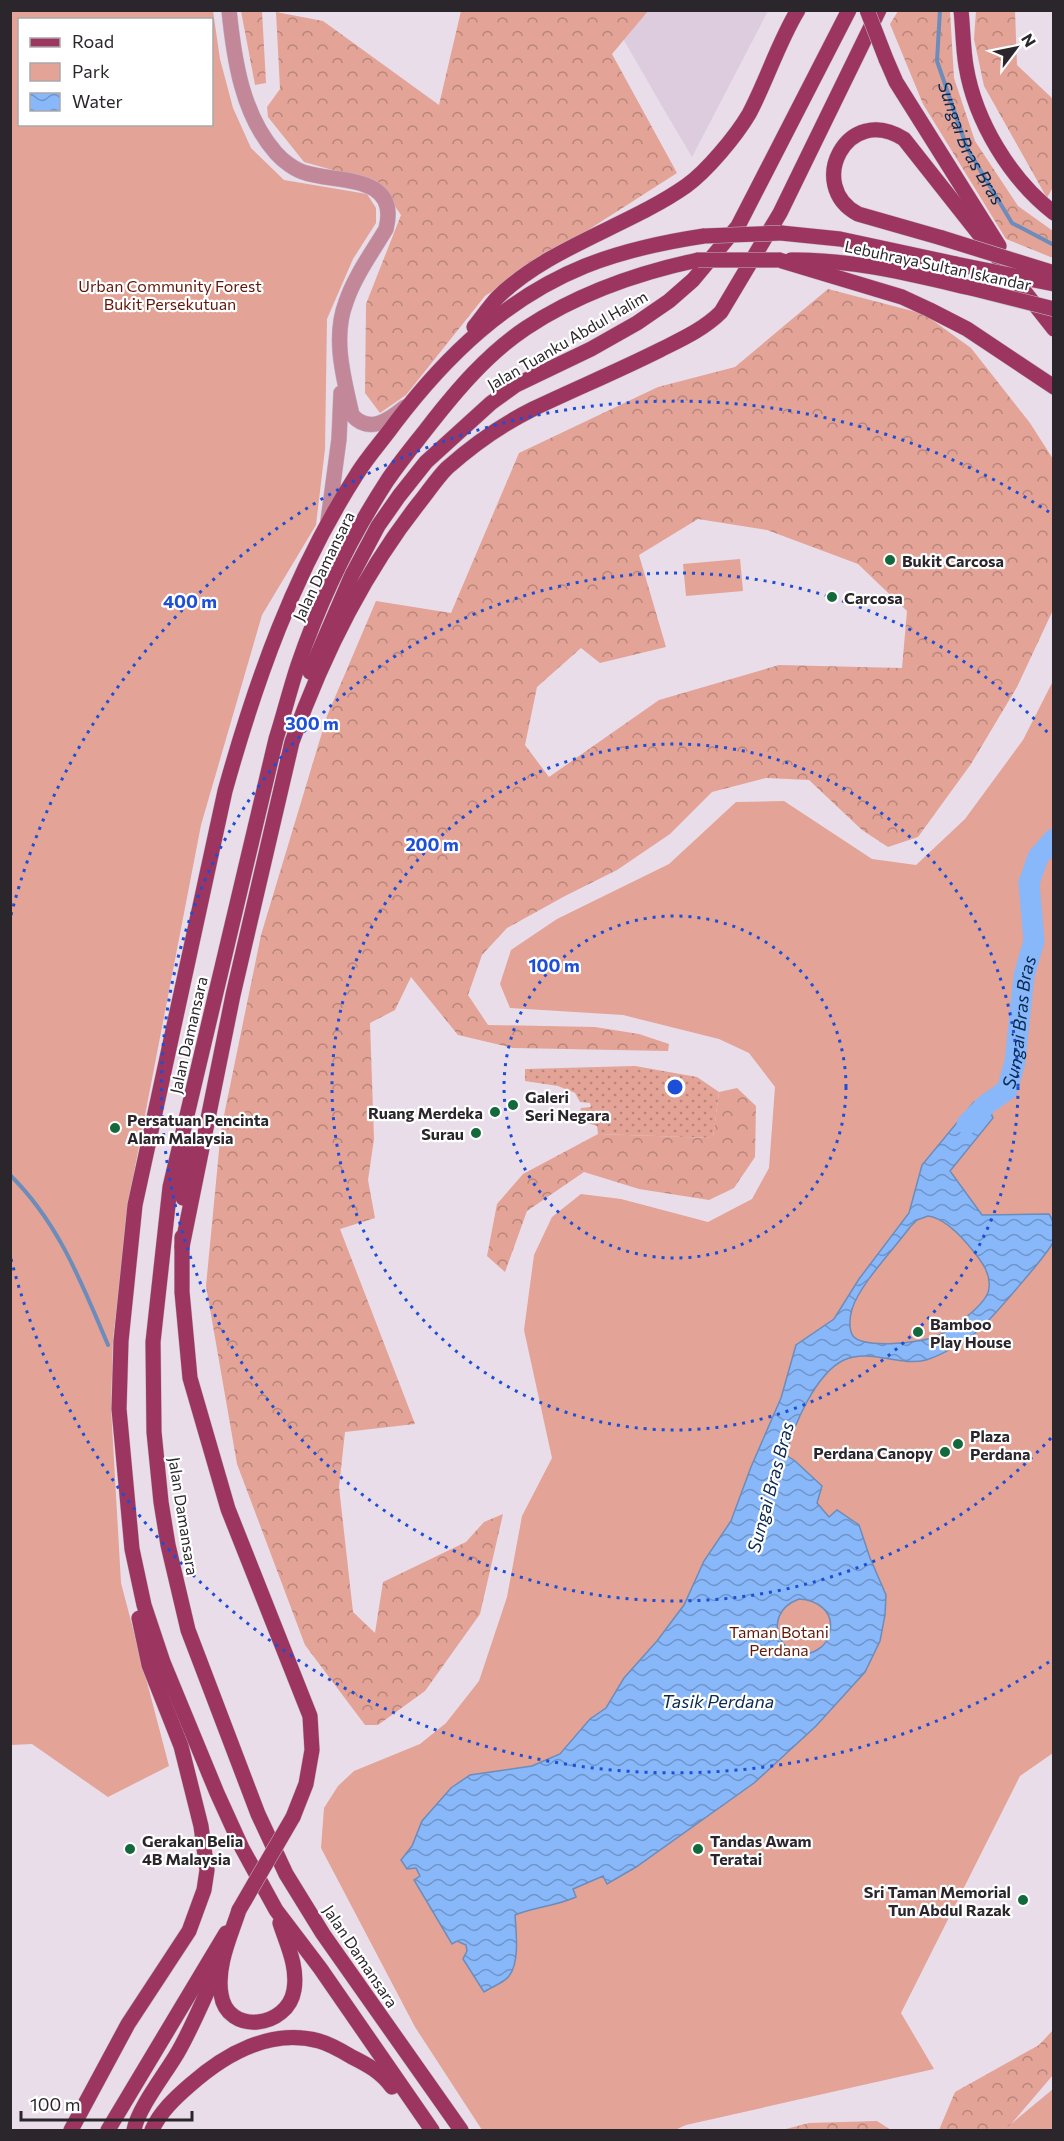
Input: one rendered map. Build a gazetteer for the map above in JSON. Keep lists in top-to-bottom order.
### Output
{
  "streets": {
    "main road": ["Lebuhraya Sultan Iskandar", "Jalan Tuanku Abdul Halim", "Jalan Damansara"]
  },
  "crossings": [
    ["Lebuhraya Sultan Iskandar", "Jalan Damansara"],
    ["Jalan Tuanku Abdul Halim", "Jalan Damansara"]
  ],
  "water": ["Sungai Bras Bras", "Tasik Perdana"],
  "parks": ["Urban Community Forest Bukit Persekutuan", "Taman Botani Perdana"],
  "places": [
    "Bukit Carcosa",
    "Carcosa",
    "Galeri Seri Negara",
    "Ruang Merdeka",
    "Persatuan Pencinta Alam Malaysia",
    "Surau",
    "Bamboo Play House",
    "Plaza Perdana",
    "Perdana Canopy",
    "Gerakan Belia 4B Malaysia",
    "Tandas Awam Teratai",
    "Sri Taman Memorial Tun Abdul Razak"
  ],
  "legend": ["Road", "Park", "Water"],
  "scale_bar": "100 m",
  "north": "top right",
  "rings": [
    "400 m",
    "300 m",
    "200 m",
    "100 m"
  ]
}
